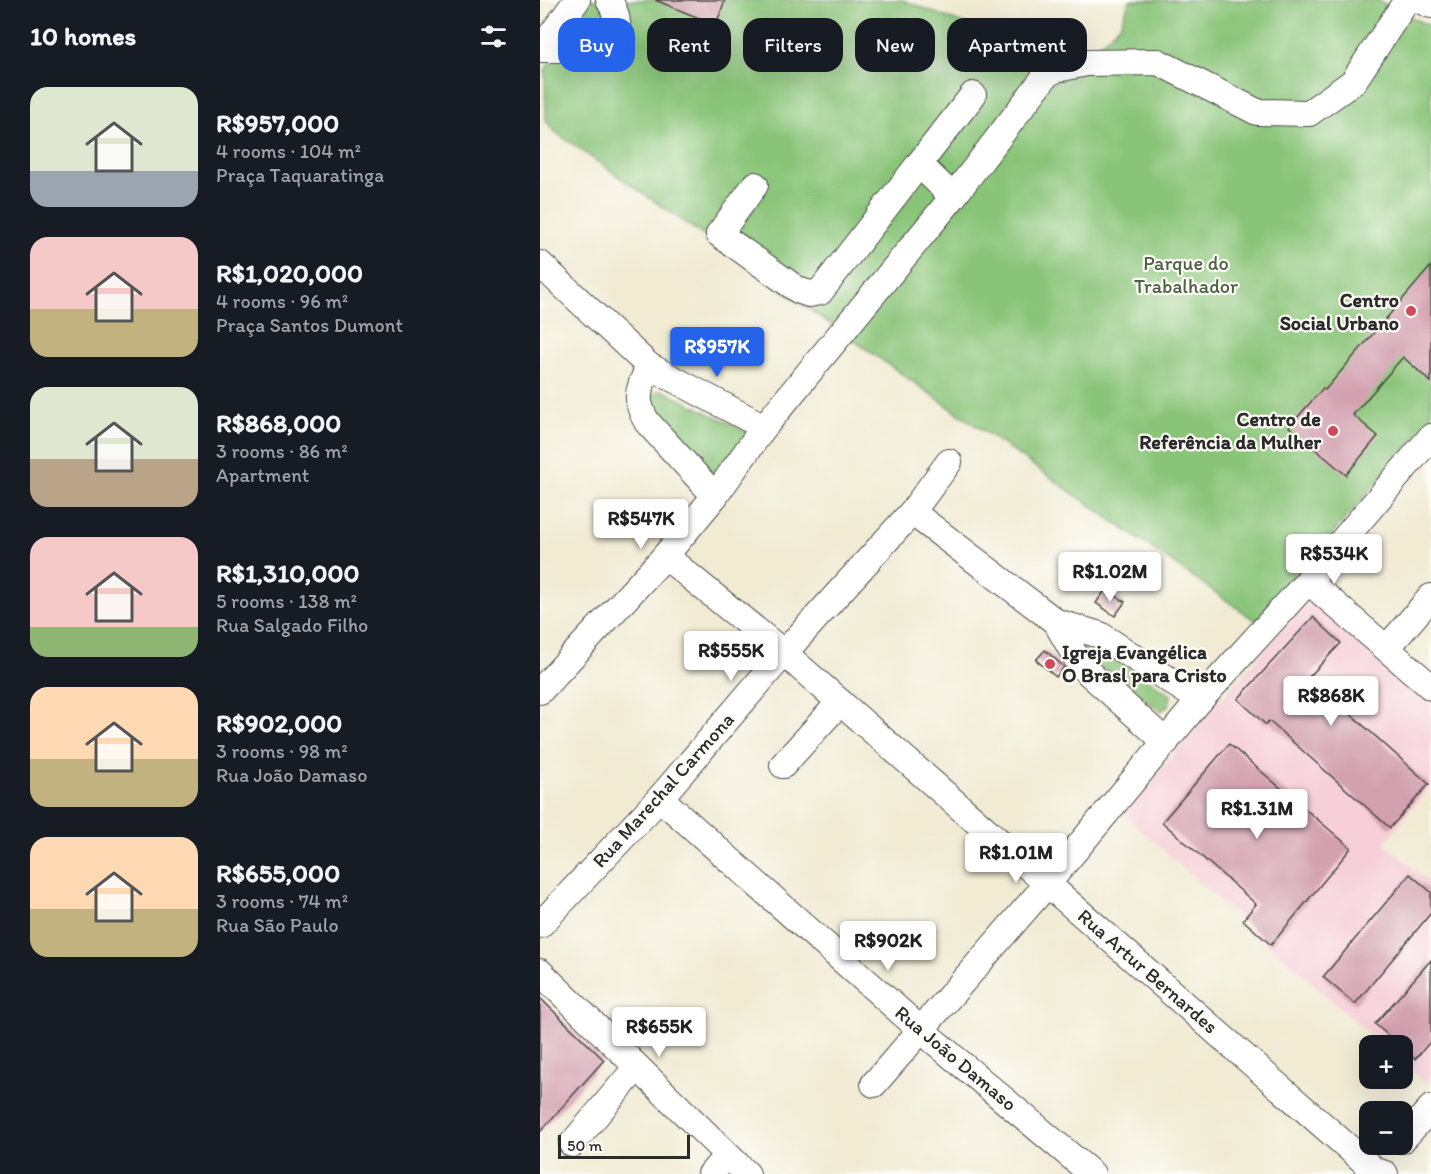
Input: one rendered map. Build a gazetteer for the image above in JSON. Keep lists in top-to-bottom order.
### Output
{
  "streets": {
    "street": ["Rua Marechal Carmona", "Rua Artur Bernardes", "Rua João Damaso"]
  },
  "crossings": [
    ["Rua Marechal Carmona", "Rua Artur Bernardes"],
    ["Rua Marechal Carmona", "Rua João Damaso"]
  ],
  "parks": ["Parque do Trabalhador"],
  "places": ["Centro Social Urbano", "Centro de Referência da Mulher", "Igreja Evangélica O Brasl para Cristo"],
  "scale_bar": "50 m",
  "page": {
    "heading": "10 homes",
    "chip": [
      "Buy",
      "Rent",
      "Filters",
      "New",
      "Apartment"
    ],
    "list": [
      {
        "name": "R$957,000",
        "note": "4 rooms · 104 m² · Praça Taquaratinga"
      },
      {
        "name": "R$1,020,000",
        "note": "4 rooms · 96 m² · Praça Santos Dumont"
      },
      {
        "name": "R$868,000",
        "note": "3 rooms · 86 m² · Apartment"
      },
      {
        "name": "R$1,310,000",
        "note": "5 rooms · 138 m² · Rua Salgado Filho"
      },
      {
        "name": "R$902,000",
        "note": "3 rooms · 98 m² · Rua João Damaso"
      },
      {
        "name": "R$655,000",
        "note": "3 rooms · 74 m² · Rua São Paulo"
      }
    ],
    "price": [
      "R$957K",
      "R$547K",
      "R$534K",
      "R$1.02M",
      "R$555K",
      "R$868K",
      "R$1.31M",
      "R$1.01M",
      "R$902K",
      "R$655K"
    ],
    "map_buttons": ["+", "−"],
    "scale": "50 m"
  }
}
